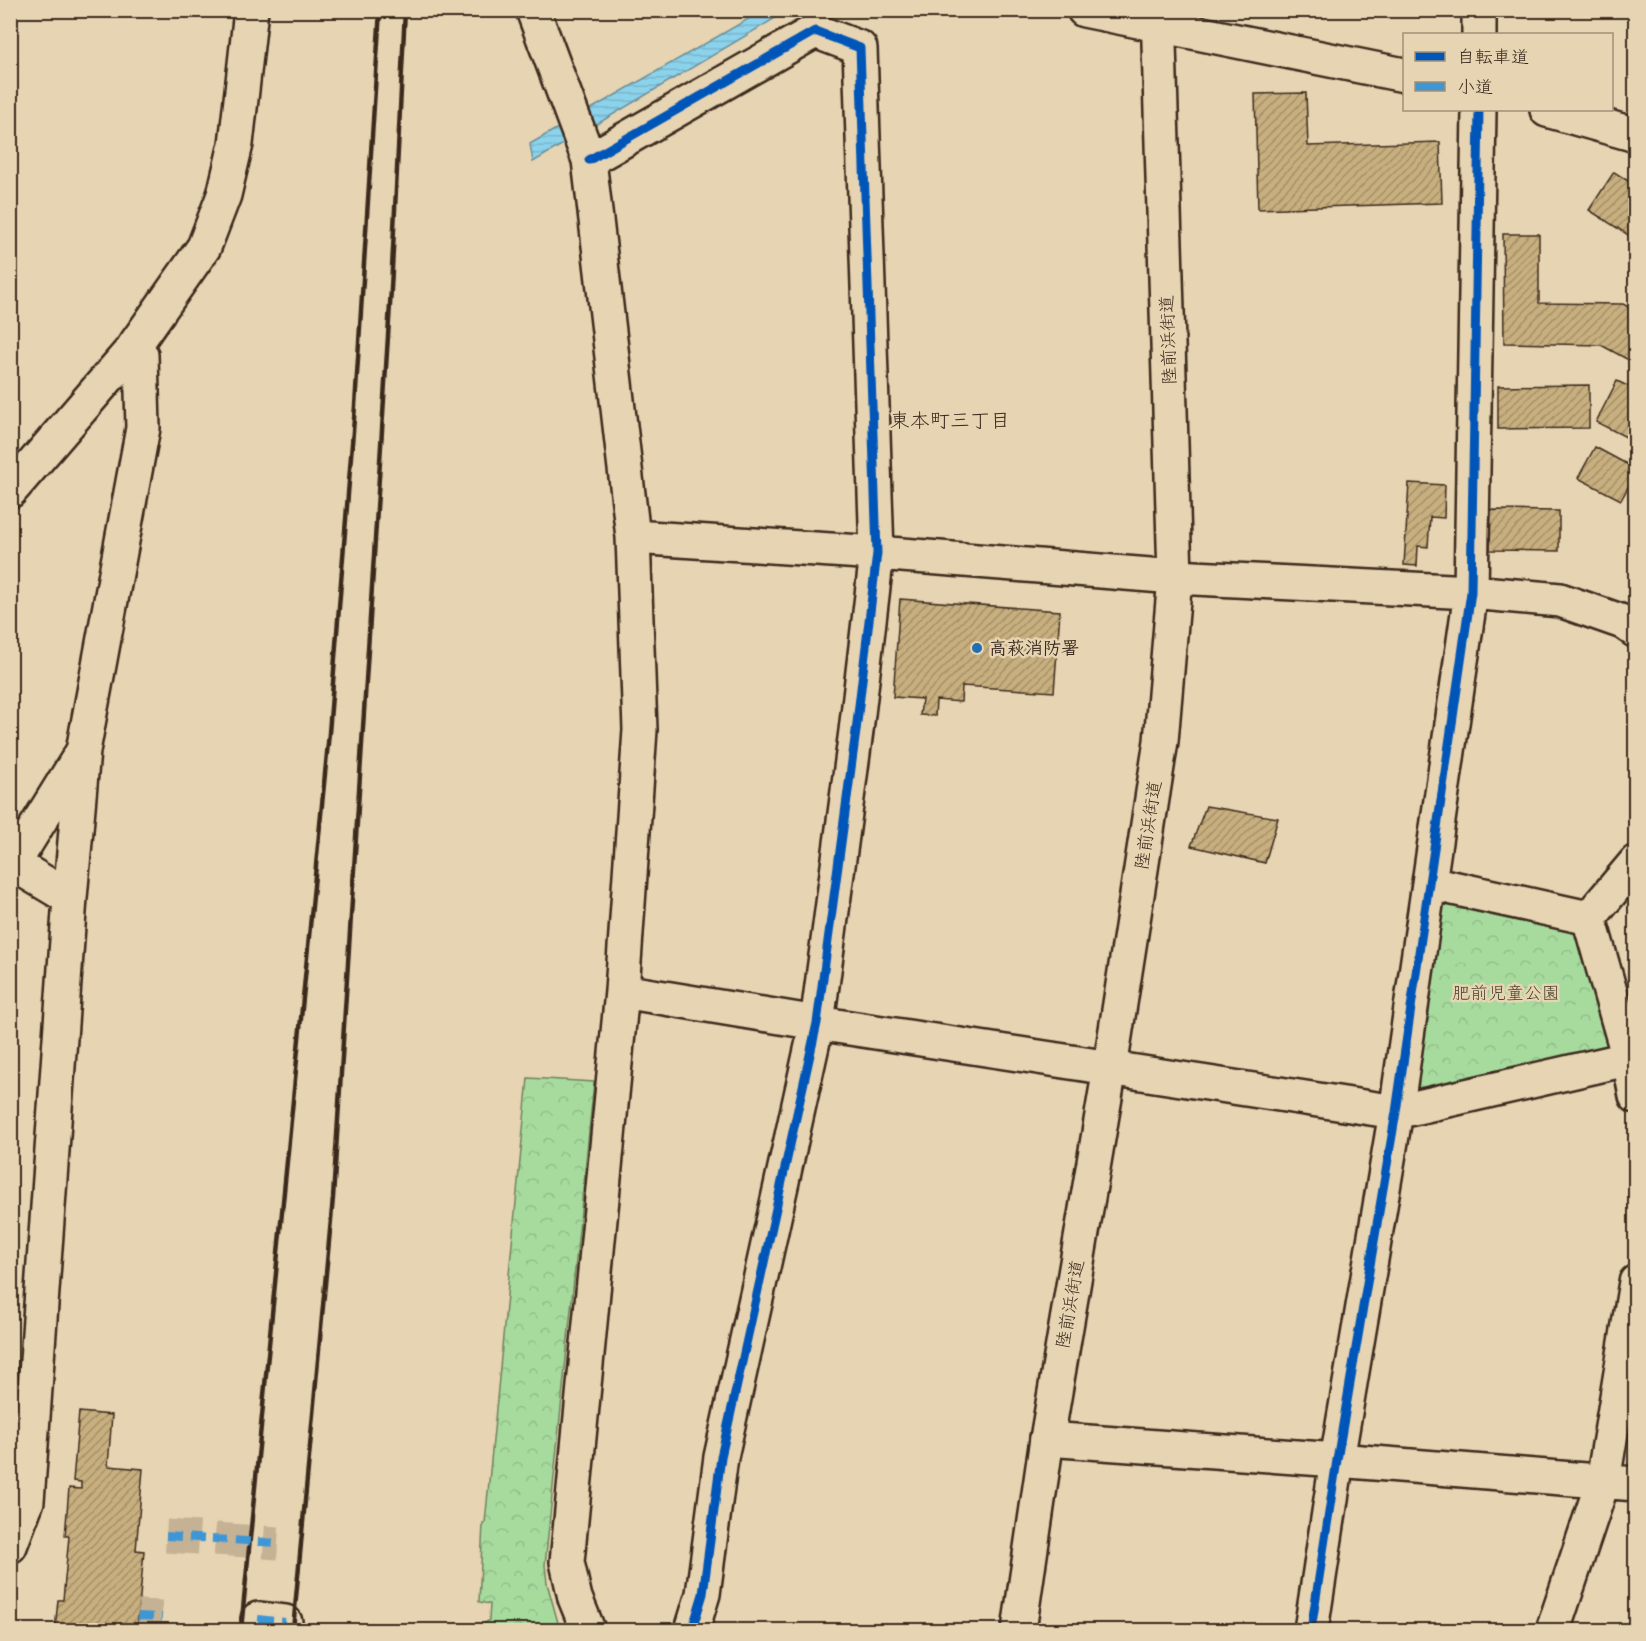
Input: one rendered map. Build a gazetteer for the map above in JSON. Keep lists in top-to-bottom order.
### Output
{
  "streets": {
    "main road": ["陸前浜街道"]
  },
  "districts": ["東本町三丁目"],
  "parks": ["肥前児童公園"],
  "places": ["高萩消防署"],
  "legend": ["自転車道", "小道"]
}
